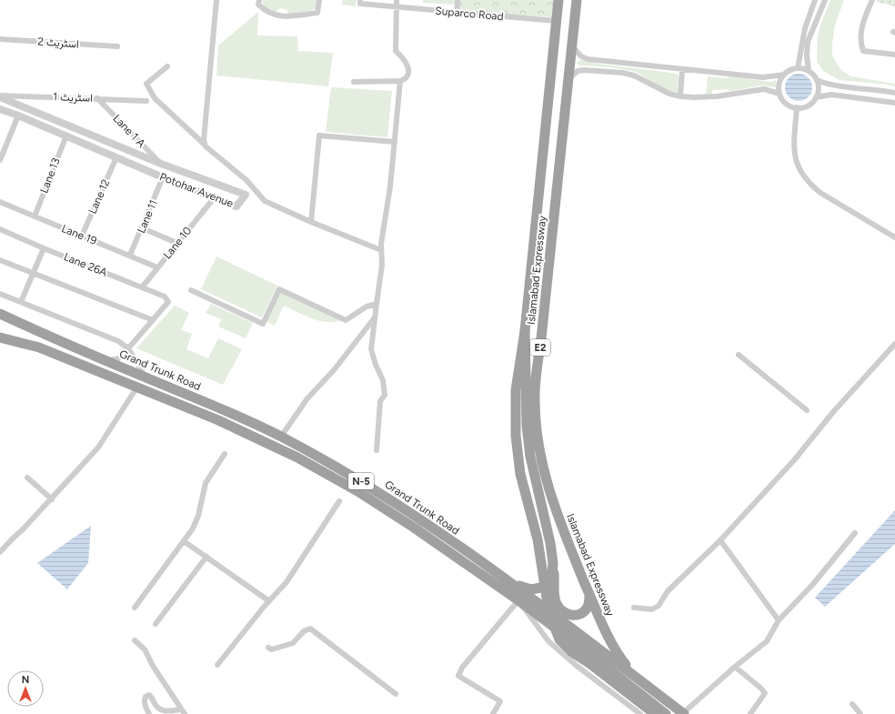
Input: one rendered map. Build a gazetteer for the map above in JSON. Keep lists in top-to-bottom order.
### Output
{
  "streets": {
    "highway": [
      "Islamabad Expressway",
      "E2",
      "Grand Trunk Road",
      "N-5"
    ],
    "street": [
      "Suparco Road",
      "اسٹریٹ 2",
      "اسٹریٹ 1",
      "Lane 1 A",
      "Lane 13",
      "Potohar Avenue",
      "Lane 12",
      "Lane 11",
      "Lane 19",
      "Lane 10",
      "Lane 26A"
    ]
  },
  "crossings": [
    ["Suparco Road", "Islamabad Expressway"],
    ["اسٹریٹ 1", "Lane 1 A"],
    ["اسٹریٹ 1", "Potohar Avenue"],
    ["Lane 1 A", "Potohar Avenue"],
    ["Lane 13", "Potohar Avenue"],
    ["Lane 13", "Lane 19"],
    ["Potohar Avenue", "Lane 12"],
    ["Potohar Avenue", "Lane 11"],
    ["Potohar Avenue", "Lane 10"],
    ["Lane 12", "Lane 19"],
    ["Lane 11", "Lane 19"],
    ["Lane 19", "Lane 10"],
    ["Lane 10", "Lane 26A"],
    ["Islamabad Expressway", "Grand Trunk Road"]
  ],
  "north": "top"
}
